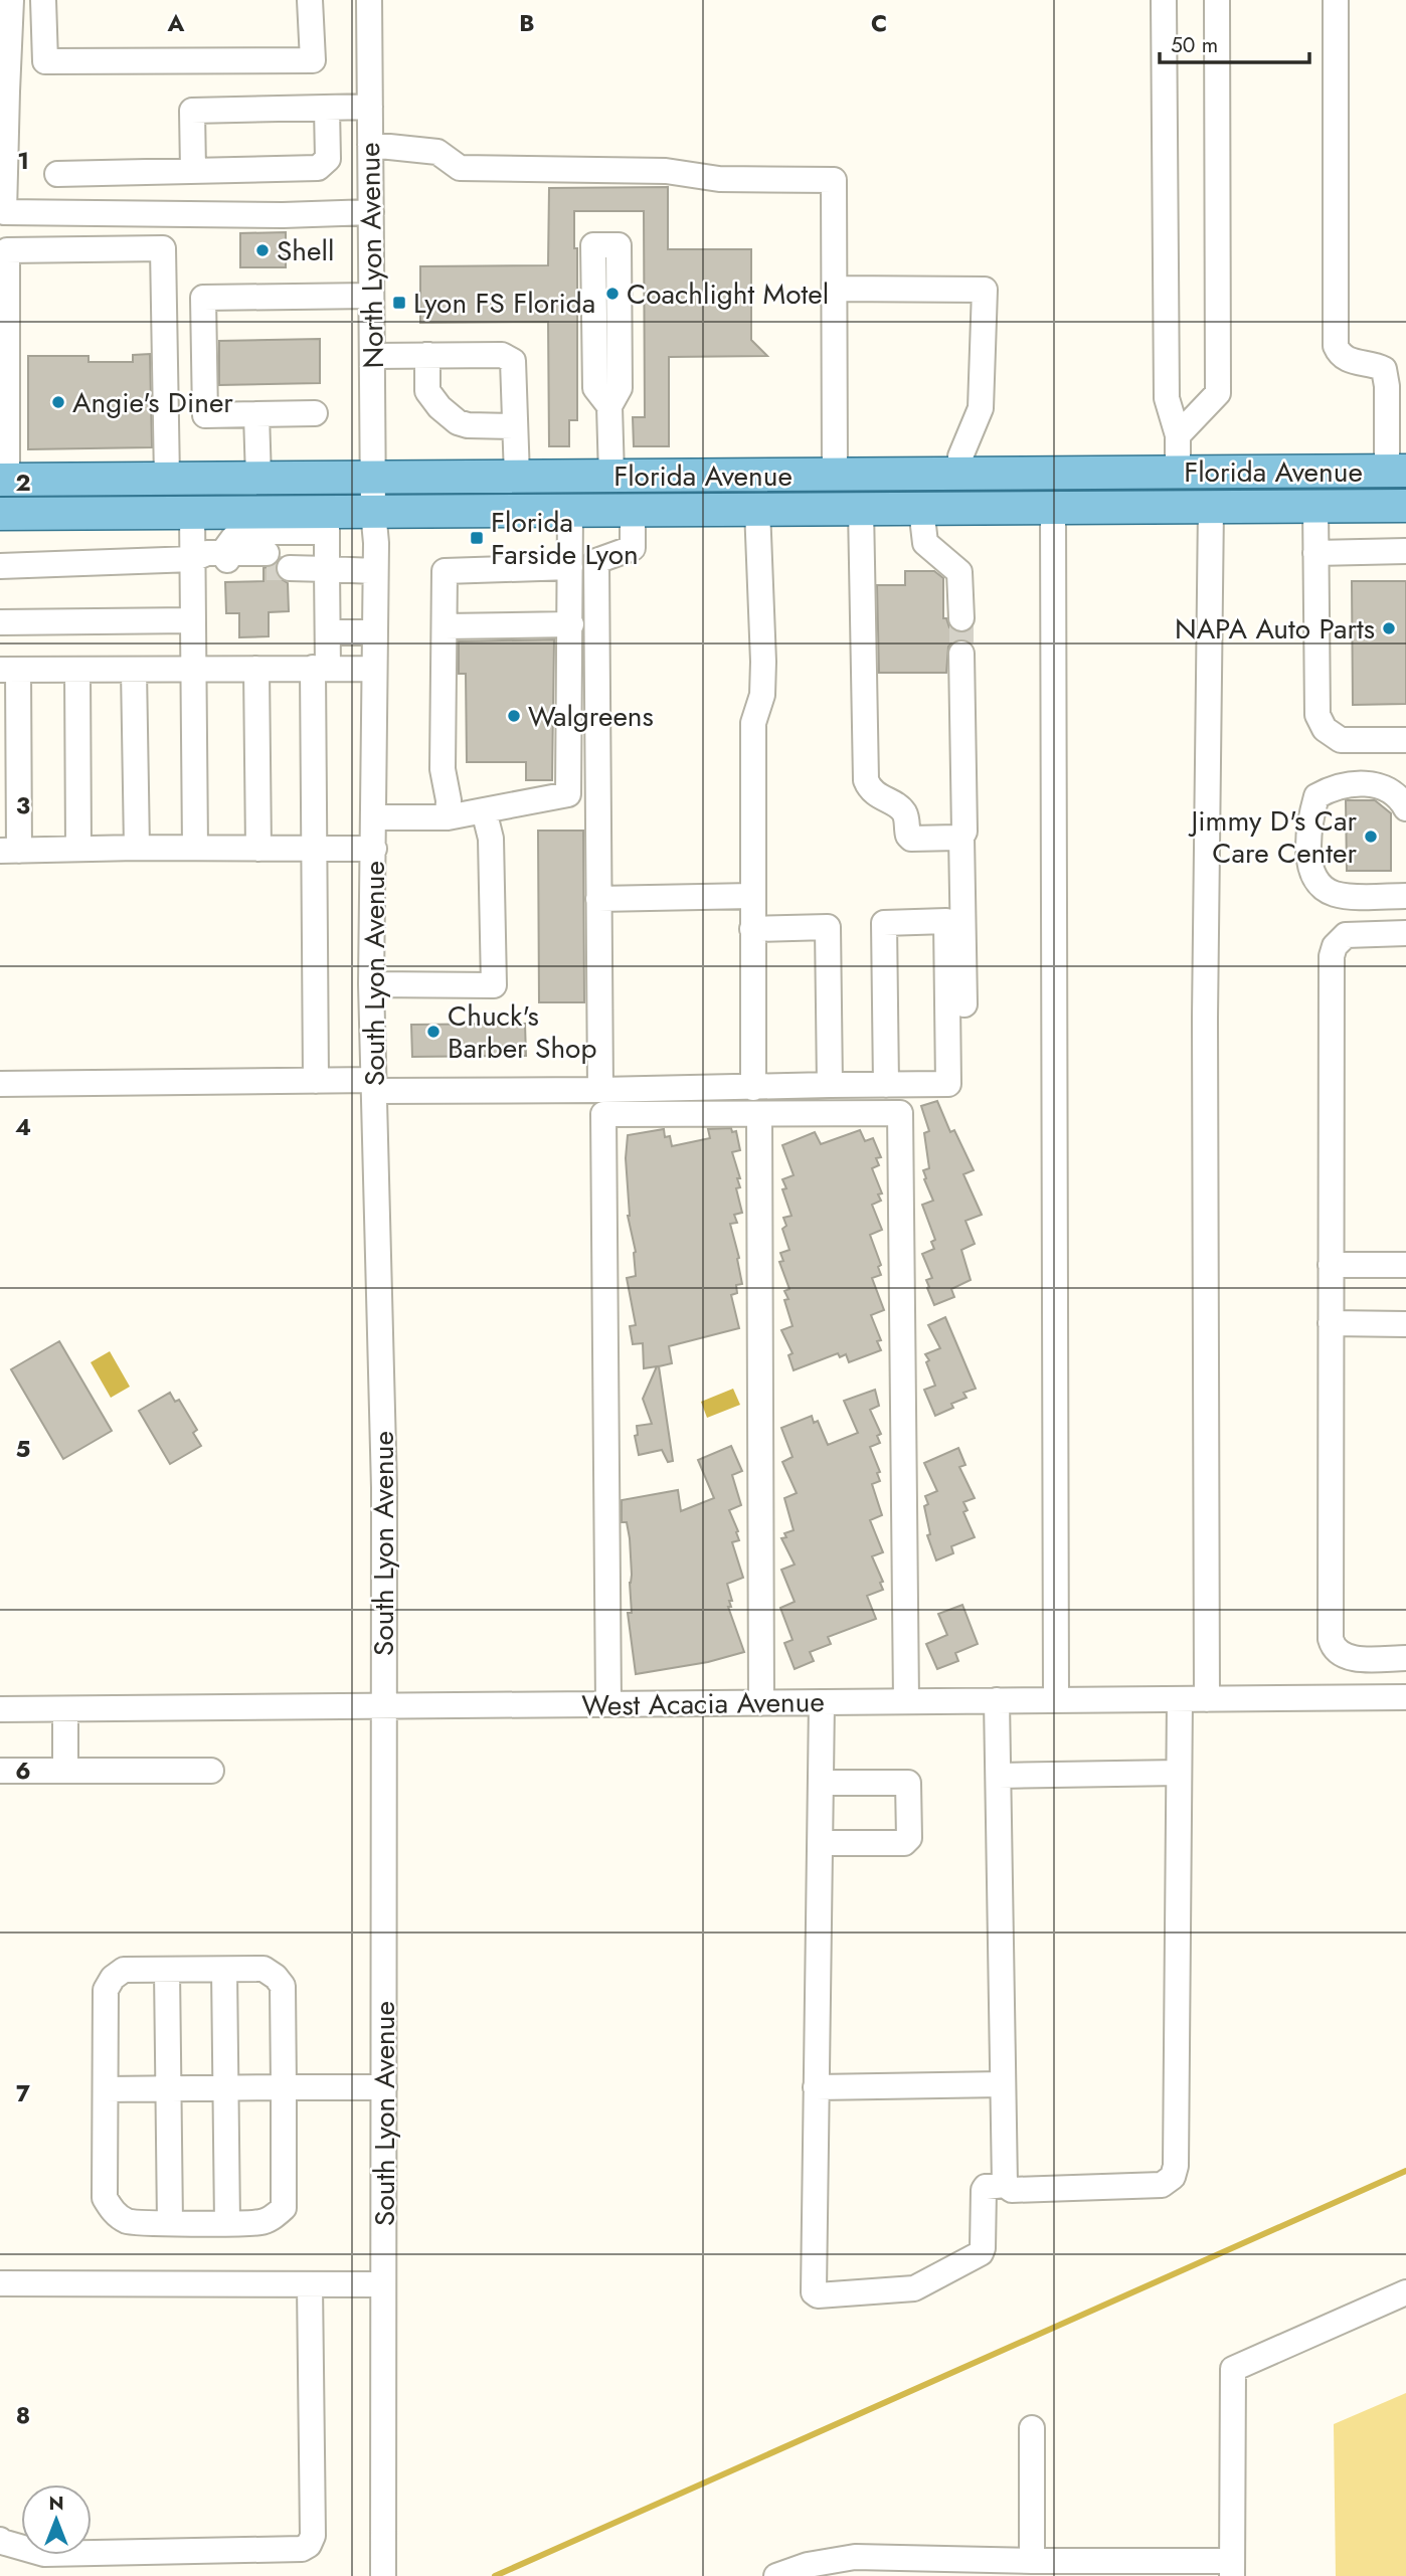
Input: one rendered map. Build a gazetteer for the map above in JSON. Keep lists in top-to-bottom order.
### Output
{
  "streets": {
    "main road": ["Florida Avenue"],
    "street": ["North Lyon Avenue", "South Lyon Avenue", "West Acacia Avenue"]
  },
  "crossings": [
    ["North Lyon Avenue", "Florida Avenue"],
    ["North Lyon Avenue", "South Lyon Avenue"],
    ["Florida Avenue", "South Lyon Avenue"],
    ["South Lyon Avenue", "West Acacia Avenue"]
  ],
  "places": {
    "other": [
      "Shell",
      "Coachlight Motel",
      "Angie's Diner",
      "NAPA Auto Parts",
      "Walgreens",
      "Jimmy D's Car Care Center",
      "Chuck's Barber Shop"
    ],
    "transit": ["Lyon FS Florida", "Florida Farside Lyon"]
  },
  "scale_bar": "50 m",
  "north": "top",
  "grid": {
    "columns": ["A", "B", "C"],
    "rows": [
      "1",
      "2",
      "3",
      "4",
      "5",
      "6",
      "7",
      "8"
    ]
  }
}
